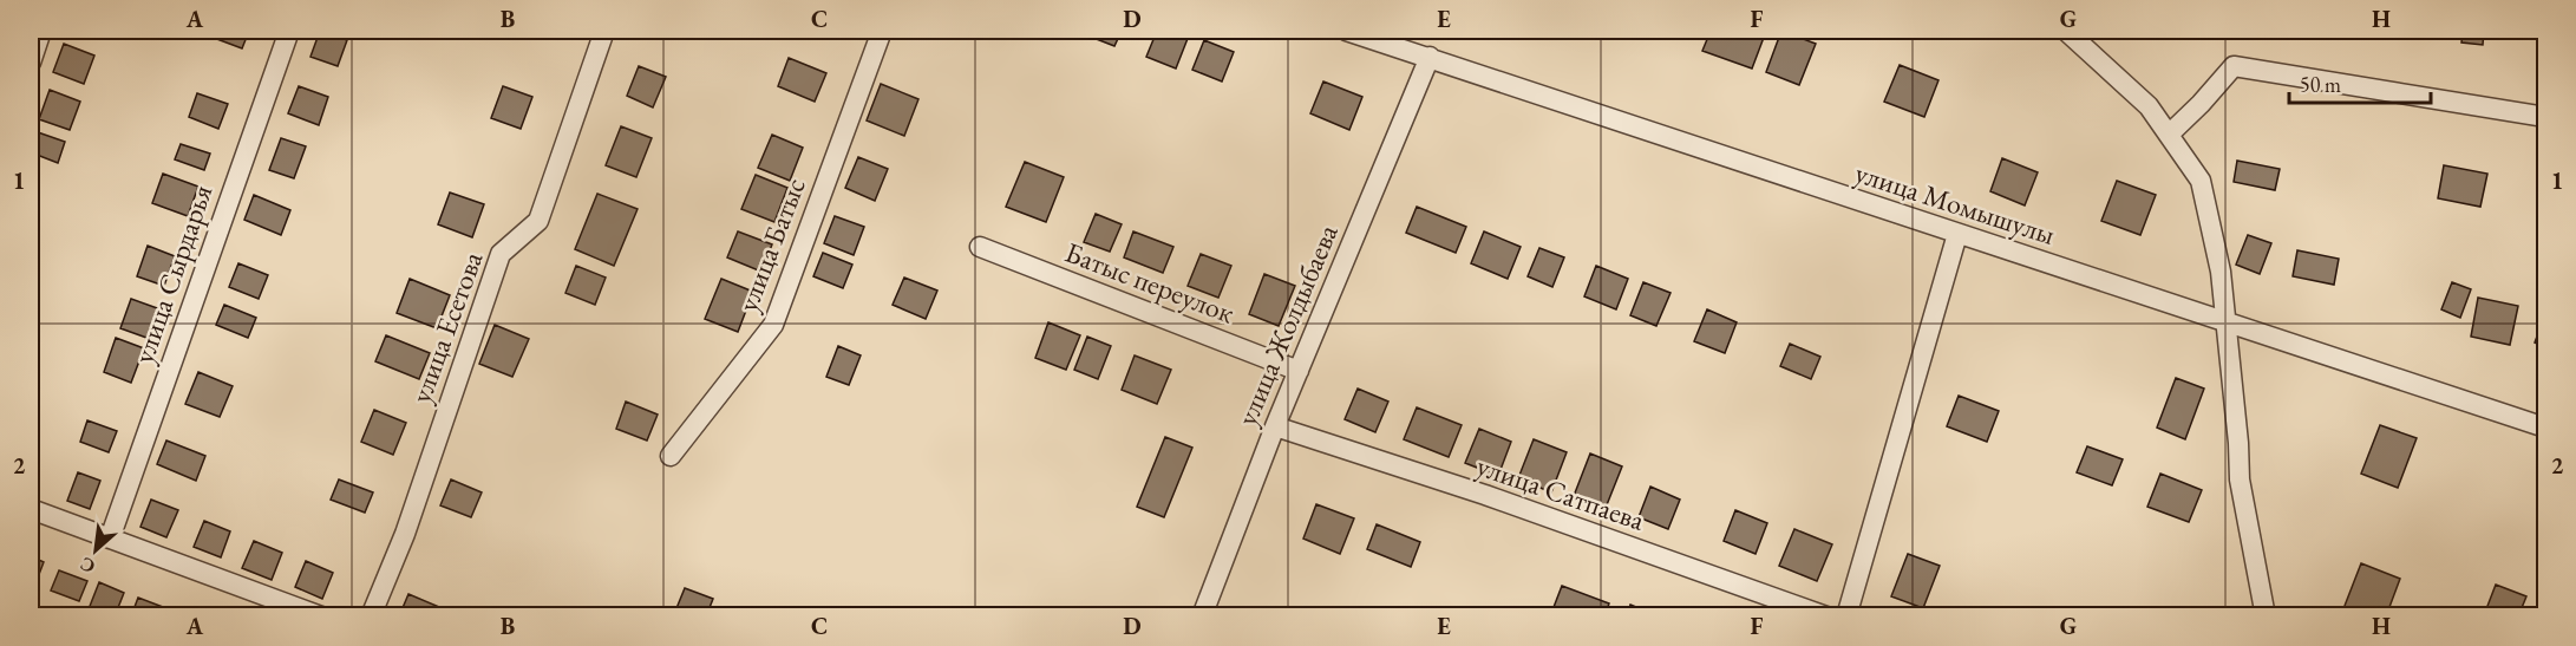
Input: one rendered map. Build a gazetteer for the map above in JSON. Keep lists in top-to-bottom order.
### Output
{
  "streets": {
    "street": [
      "улица Момышулы",
      "улица Батыс",
      "улица Сырдарья",
      "Батыс переулок",
      "улица Жолдыбаева",
      "улица Есетова",
      "улица Сатпаева"
    ]
  },
  "crossings": [
    ["улица Момышулы", "улица Жолдыбаева"],
    ["Батыс переулок", "улица Жолдыбаева"],
    ["улица Жолдыбаева", "улица Сатпаева"]
  ],
  "scale_bar": "50 m",
  "north": "bottom left",
  "grid": {
    "columns": [
      "A",
      "B",
      "C",
      "D",
      "E",
      "F",
      "G",
      "H"
    ],
    "rows": ["1", "2"]
  }
}
